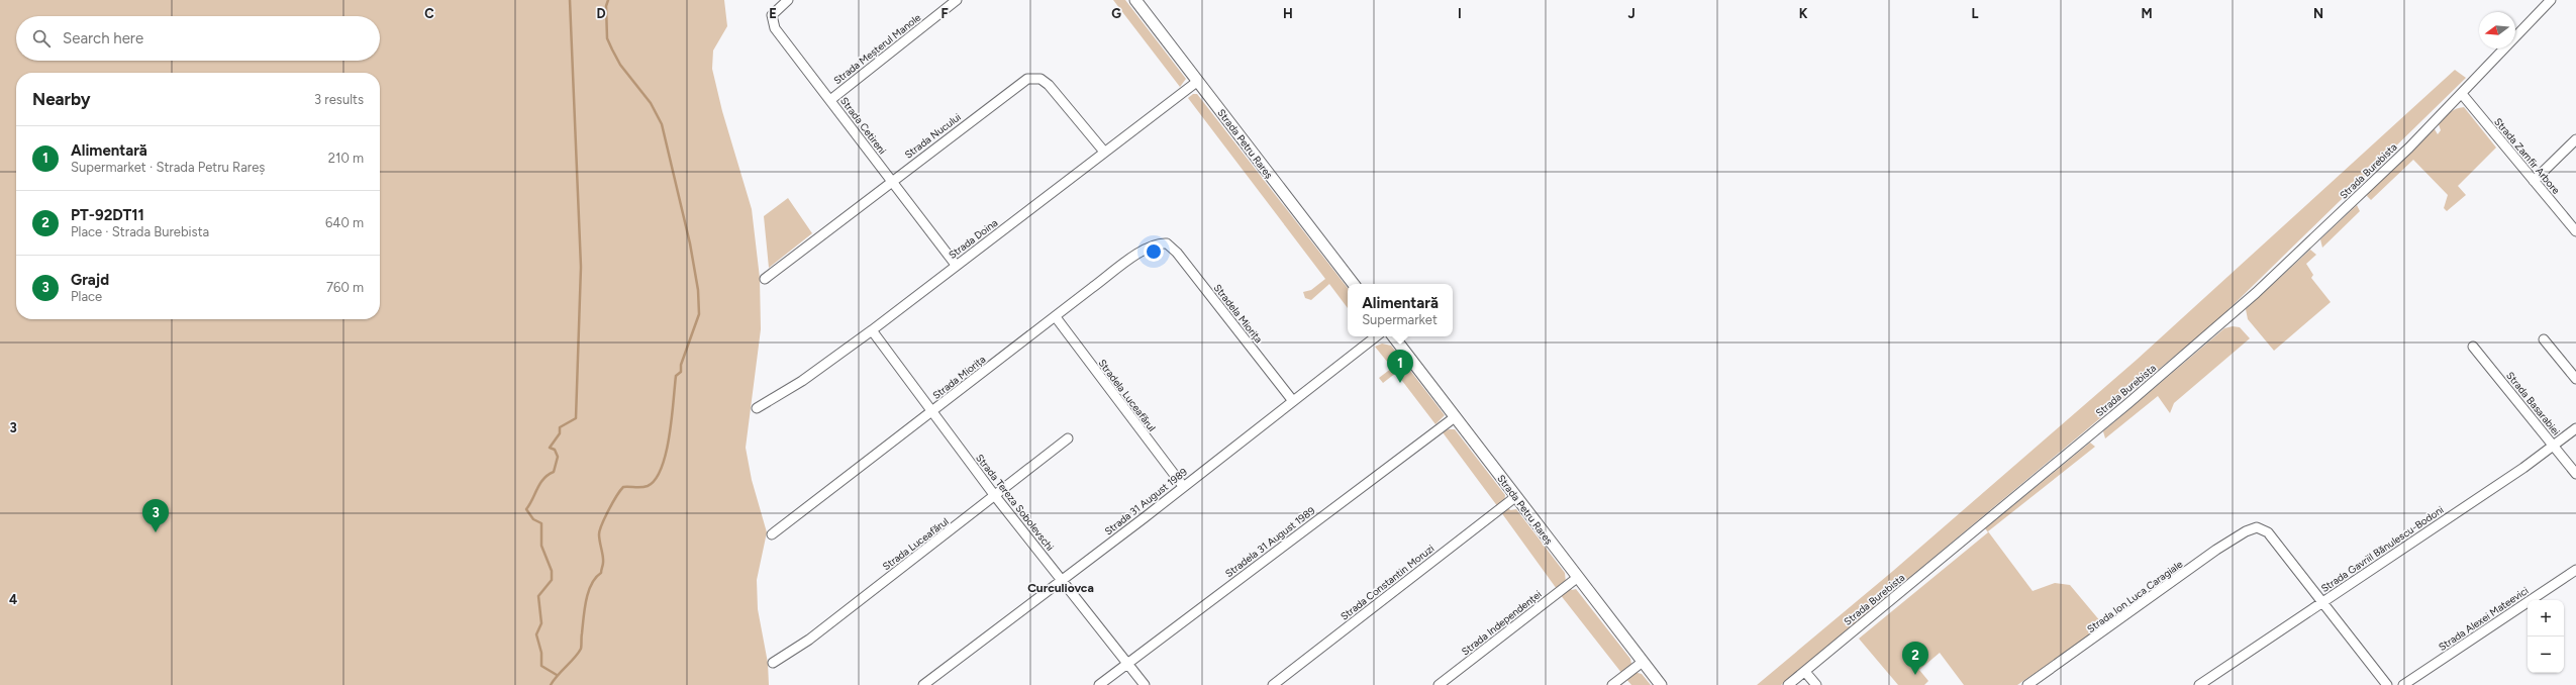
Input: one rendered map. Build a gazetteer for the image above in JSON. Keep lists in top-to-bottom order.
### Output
{
  "streets": {
    "main road": ["Strada Petru Rareș"],
    "street": [
      "Strada Meșterul Manole",
      "Strada Cetireni",
      "Strada Nucului",
      "Strada Zamfir Arbore",
      "Strada Burebista",
      "Strada Doina",
      "Stradela Miorița",
      "Strada Miorița",
      "Stradela Luceafărul",
      "Strada Basarabiei",
      "Strada 31 August 1989",
      "Strada Tereza Sobolevschi",
      "Stradela 31 August 1989",
      "Strada Luceafărul",
      "Strada Gavriil Bănulescu-Bodoni",
      "Strada Constantin Moruzi",
      "Strada Ion Luca Caragiale",
      "Strada Alexei Mateevici",
      "Strada Independenței"
    ]
  },
  "crossings": [
    ["Strada Meșterul Manole", "Strada Cetireni"],
    ["Strada Cetireni", "Strada Nucului"],
    ["Strada Cetireni", "Strada Doina"],
    ["Strada Nucului", "Strada Doina"],
    ["Strada Petru Rareș", "Strada Doina"],
    ["Strada Petru Rareș", "Stradela 31 August 1989"],
    ["Strada Petru Rareș", "Strada Constantin Moruzi"],
    ["Strada Petru Rareș", "Strada Independenței"],
    ["Strada Zamfir Arbore", "Strada Burebista"],
    ["Strada Doina", "Strada Tereza Sobolevschi"],
    ["Stradela Miorița", "Strada Miorița"],
    ["Stradela Miorița", "Strada 31 August 1989"],
    ["Strada Miorița", "Stradela Luceafărul"],
    ["Strada Miorița", "Strada Tereza Sobolevschi"],
    ["Stradela Luceafărul", "Strada 31 August 1989"],
    ["Strada Basarabiei", "Strada Gavriil Bănulescu-Bodoni"],
    ["Strada 31 August 1989", "Strada Tereza Sobolevschi"],
    ["Strada Tereza Sobolevschi", "Stradela 31 August 1989"],
    ["Strada Tereza Sobolevschi", "Strada Luceafărul"],
    ["Strada Gavriil Bănulescu-Bodoni", "Strada Ion Luca Caragiale"]
  ],
  "districts": ["Curculiovca"],
  "north": "left",
  "page": {
    "search": "Search here",
    "heading": ["Nearby", "3 results"],
    "list": [
      {
        "mark": "1",
        "name": "Alimentară",
        "note": "Supermarket · Strada Petru Rareș",
        "value": "210 m"
      },
      {
        "mark": "2",
        "name": "PT-92DT11",
        "note": "Place · Strada Burebista",
        "value": "640 m"
      },
      {
        "mark": "3",
        "name": "Grajd",
        "note": "Place",
        "value": "760 m"
      }
    ],
    "popup": ["Alimentară", "Supermarket"],
    "pins": ["1", "3", "2"],
    "map_buttons": ["+", "−"]
  },
  "grid": {
    "columns": [
      "C",
      "D",
      "E",
      "F",
      "G",
      "H",
      "I",
      "J",
      "K",
      "L",
      "M",
      "N"
    ],
    "rows": ["3", "4"]
  }
}
